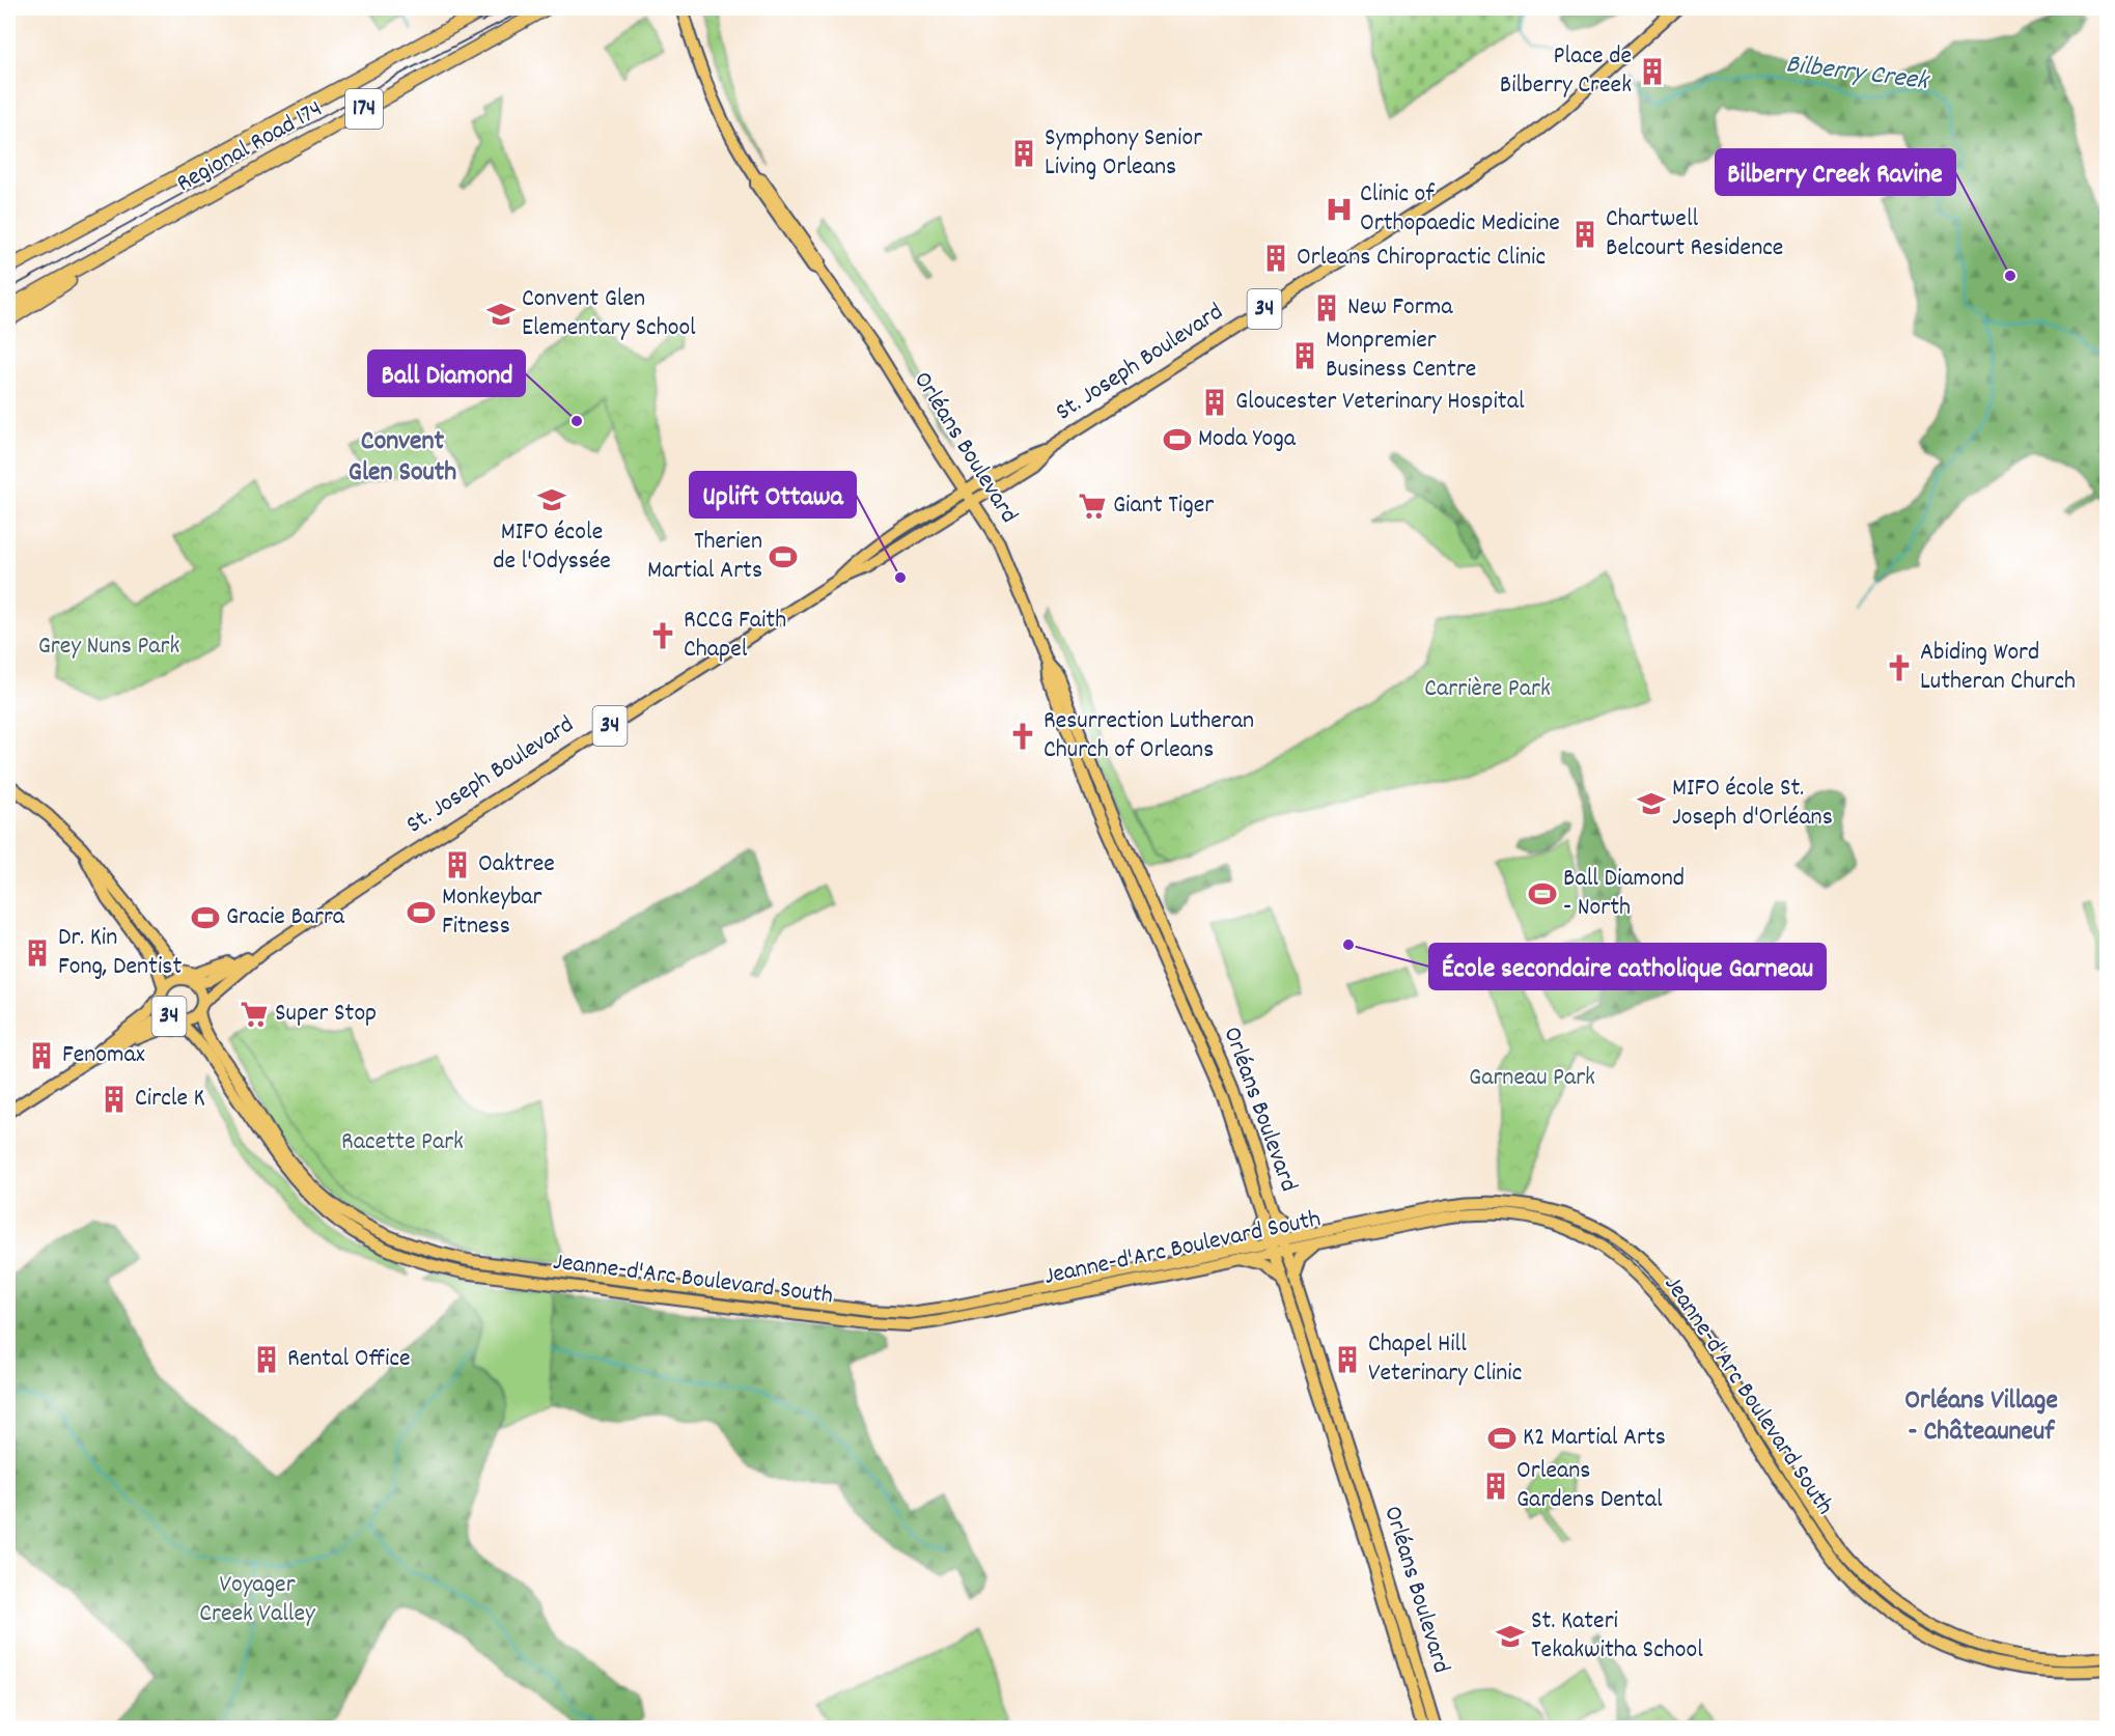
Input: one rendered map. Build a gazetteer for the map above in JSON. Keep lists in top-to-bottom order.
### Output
{
  "streets": {
    "highway": ["174", "Regional Road 174"],
    "main road": [
      "34",
      "St. Joseph Boulevard",
      "Orléans Boulevard",
      "Jeanne-d'Arc Boulevard South"
    ]
  },
  "crossings": [
    ["34", "St. Joseph Boulevard"],
    ["34", "Jeanne-d'Arc Boulevard South"],
    ["St. Joseph Boulevard", "Orléans Boulevard"],
    ["St. Joseph Boulevard", "Jeanne-d'Arc Boulevard South"],
    ["Orléans Boulevard", "Jeanne-d'Arc Boulevard South"]
  ],
  "districts": ["Convent Glen South", "Orléans Village - Châteauneuf"],
  "water": ["Bilberry Creek"],
  "parks": [
    "Grey Nuns Park",
    "Carrière Park",
    "Garneau Park",
    "Racette Park",
    "Voyager Creek Valley"
  ],
  "places": {
    "building": [
      "Place de Bilberry Creek",
      "Symphony Senior Living Orleans",
      "Chartwell Belcourt Residence",
      "Orleans Chiropractic Clinic",
      "New Forma",
      "Monpremier Business Centre",
      "Gloucester Veterinary Hospital",
      "Oaktree",
      "Dr. Kin Fong, Dentist",
      "Fenomax",
      "Circle K",
      "Rental Office",
      "Chapel Hill Veterinary Clinic",
      "Orleans Gardens Dental"
    ],
    "hospital": ["Clinic of Orthopaedic Medicine"],
    "other": [
      "Bilberry Creek Ravine",
      "Ball Diamond",
      "Uplift Ottawa",
      "École secondaire catholique Garneau"
    ],
    "school or university": [
      "Convent Glen Elementary School",
      "MIFO école de l'Odyssée",
      "MIFO école St. Joseph d'Orléans",
      "St. Kateri Tekakwitha School"
    ],
    "sports": [
      "Moda Yoga",
      "Therien Martial Arts",
      "Ball Diamond - North",
      "Monkeybar Fitness",
      "Gracie Barra",
      "K2 Martial Arts"
    ],
    "supermarket": ["Giant Tiger", "Super Stop"],
    "church": ["RCCG Faith Chapel", "Abiding Word Lutheran Church", "Resurrection Lutheran Church of Orleans"]
  }
}
